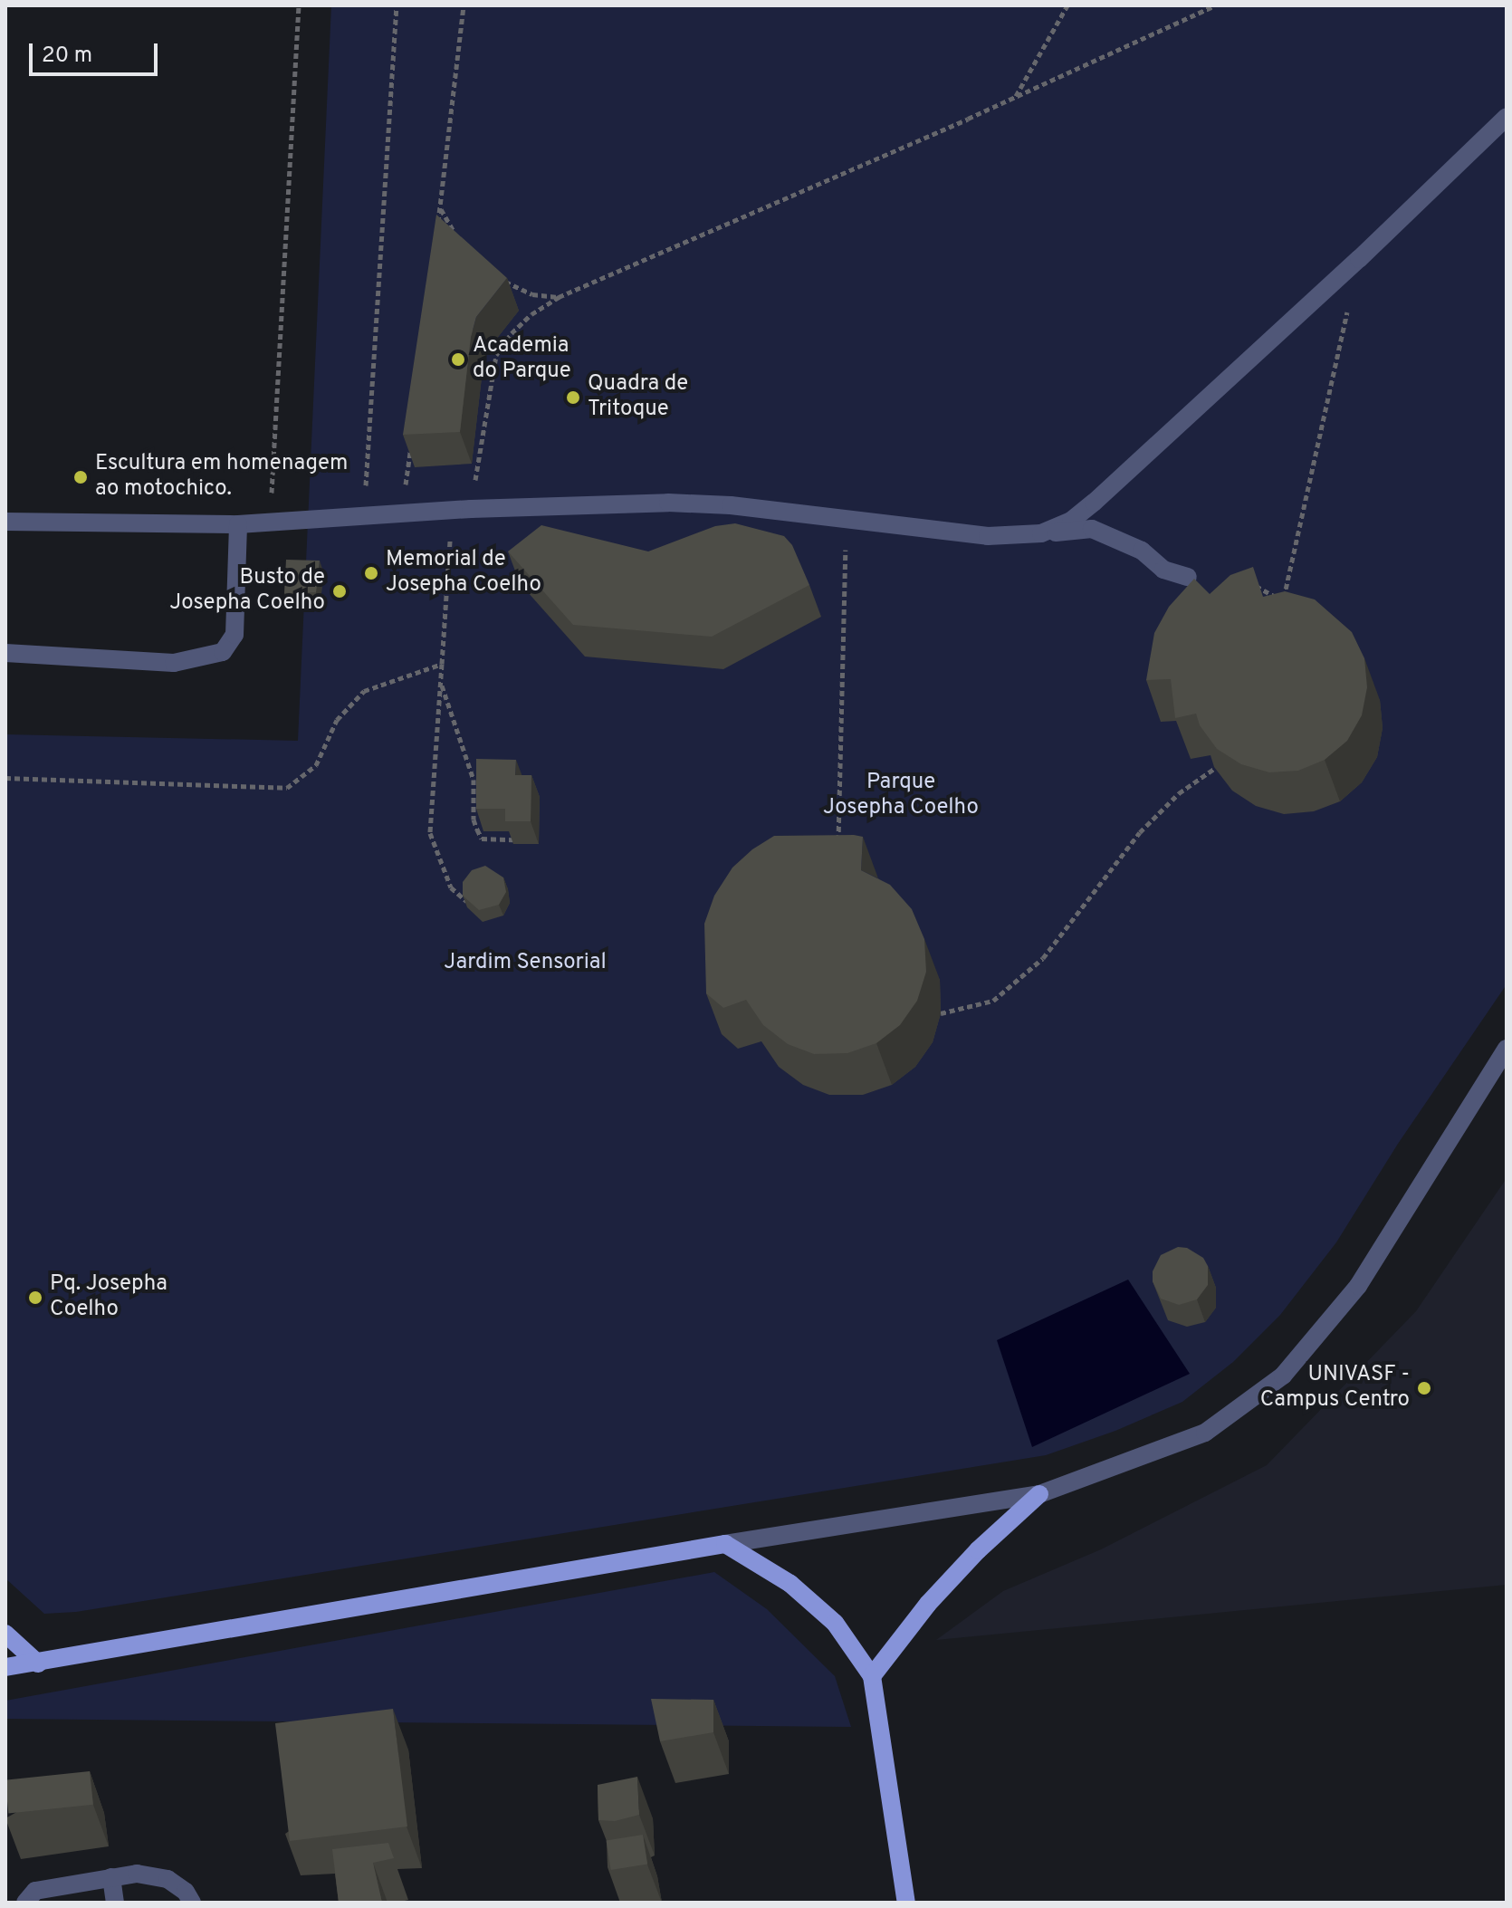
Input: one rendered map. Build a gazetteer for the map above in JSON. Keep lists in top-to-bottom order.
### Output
{
  "parks": ["Parque Josepha Coelho", "Jardim Sensorial"],
  "places": [
    "Academia do Parque",
    "Quadra de Tritoque",
    "Escultura em homenagem ao motochico.",
    "Memorial de Josepha Coelho",
    "Busto de Josepha Coelho",
    "Pq. Josepha Coelho",
    "UNIVASF - Campus Centro"
  ],
  "scale_bar": "20 m"
}
